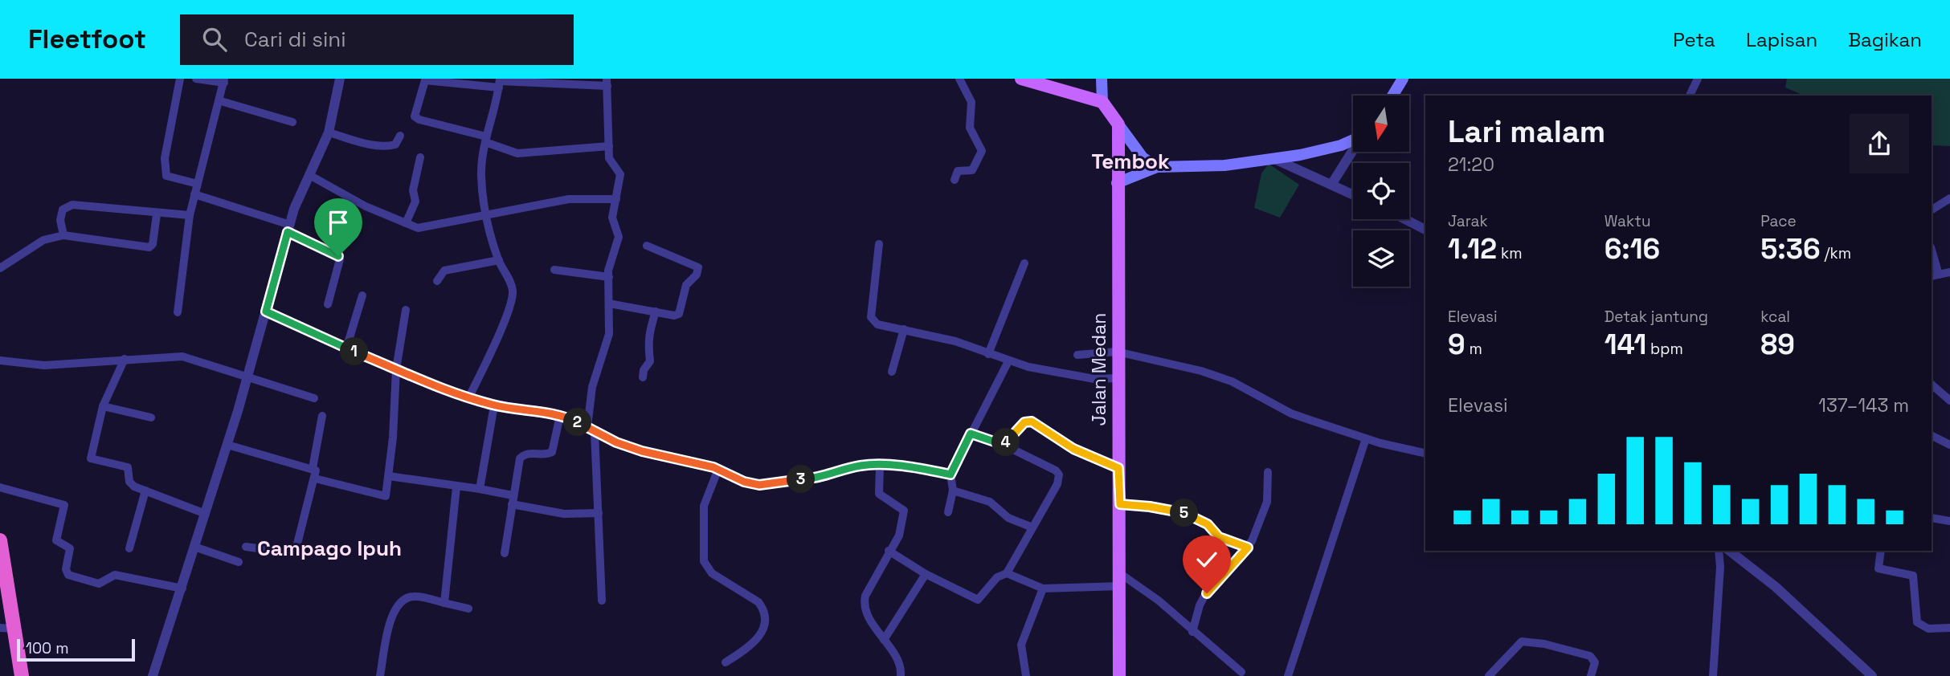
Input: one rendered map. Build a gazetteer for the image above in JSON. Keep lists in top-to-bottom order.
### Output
{
  "streets": {
    "main road": ["Jalan Medan"]
  },
  "districts": ["Tembok", "Campago Ipuh"],
  "scale_bar": "100 m",
  "north": "bottom",
  "page": {
    "header": "Fleetfoot",
    "search": "Cari di sini",
    "nav": ["Peta", "Lapisan", "Bagikan"],
    "heading": ["Lari malam", "21:20"],
    "stats": [
      ["Jarak", "1.12 km"],
      ["Waktu", "6:16"],
      ["Pace", "5:36 /km"],
      ["Elevasi", "9 m"],
      ["Detak jantung", "141 bpm"],
      ["kcal", "89"]
    ],
    "pins": [
      "1",
      "2",
      "4",
      "3",
      "5"
    ],
    "chart": ["Elevasi", "137–143 m"],
    "scale": "100 m"
  }
}
